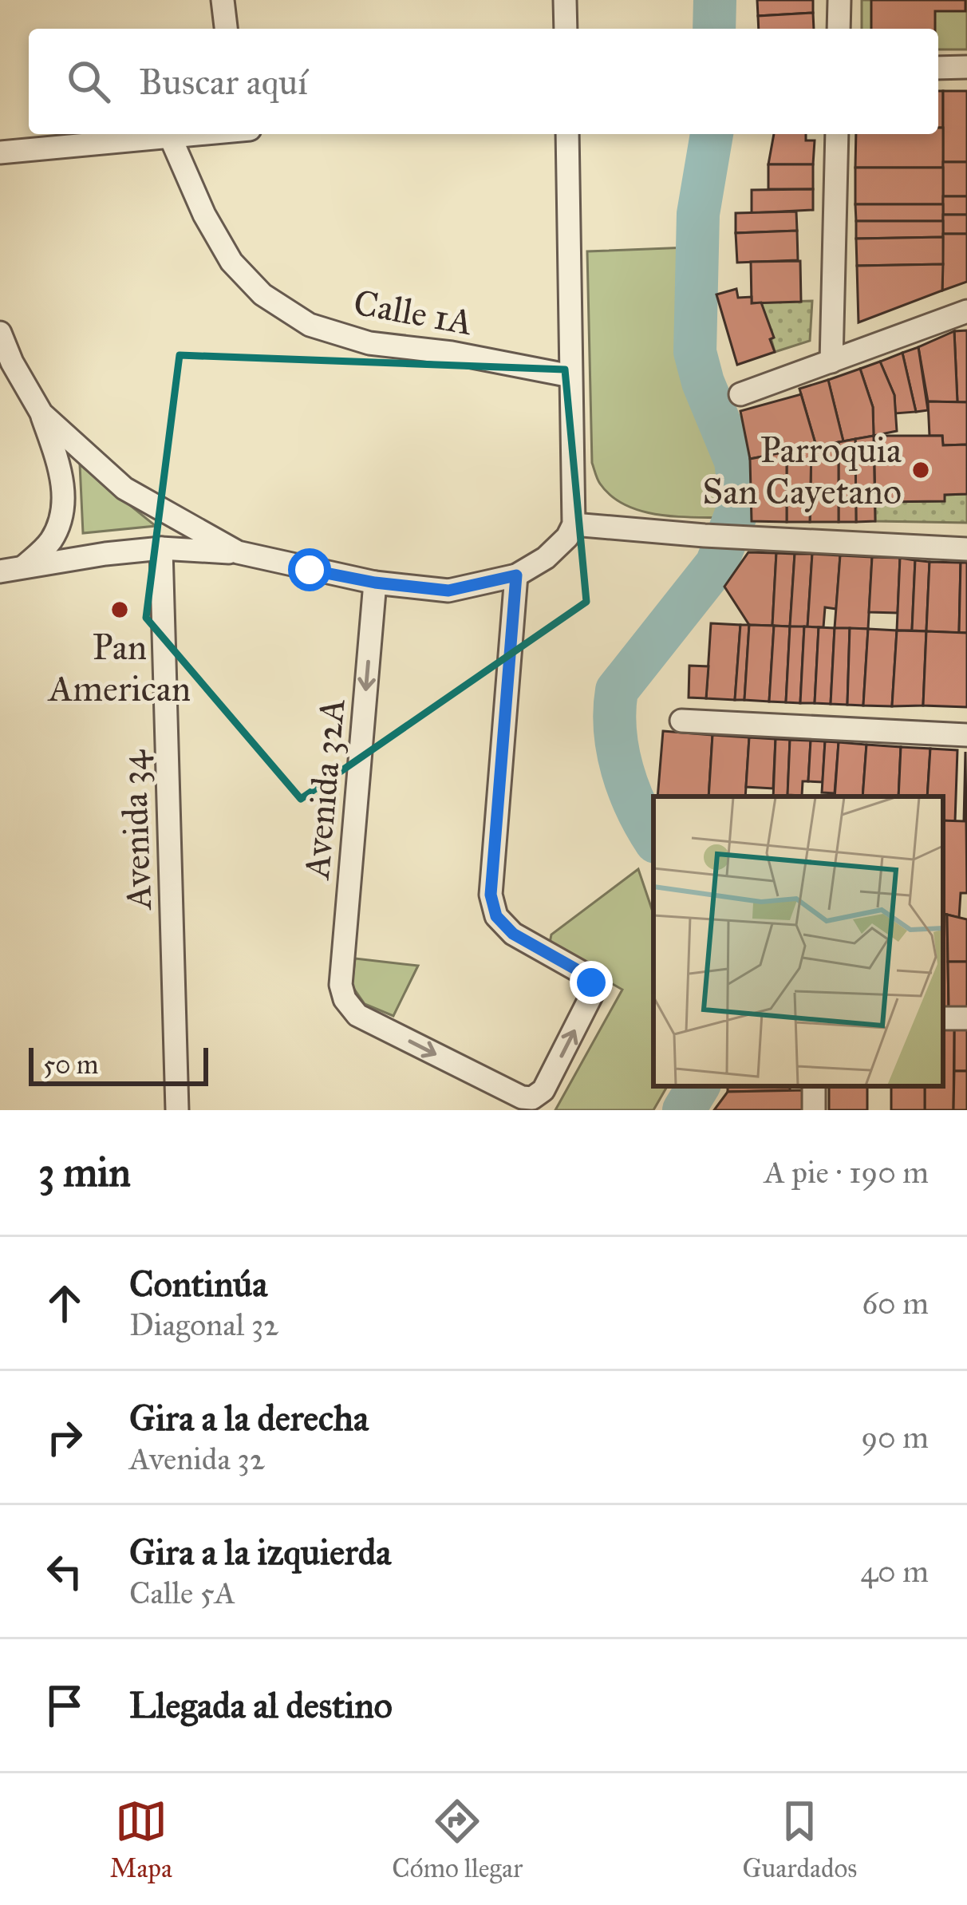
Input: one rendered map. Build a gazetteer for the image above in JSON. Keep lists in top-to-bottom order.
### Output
{
  "streets": {
    "street": ["Calle 1A", "Avenida 32A", "Avenida 34"]
  },
  "places": ["Parroquia San Cayetano", "Pan American"],
  "scale_bar": "50 m",
  "page": {
    "search": "Buscar aquí",
    "scale": "50 m",
    "heading": ["3 min", "A pie · 190 m"],
    "list": [
      ["Continúa", "Diagonal 32", "60 m"],
      ["Gira a la derecha", "Avenida 32", "90 m"],
      ["Gira a la izquierda", "Calle 5A", "40 m"],
      "Llegada al destino"
    ],
    "nav": ["Mapa", "Cómo llegar", "Guardados"]
  }
}
